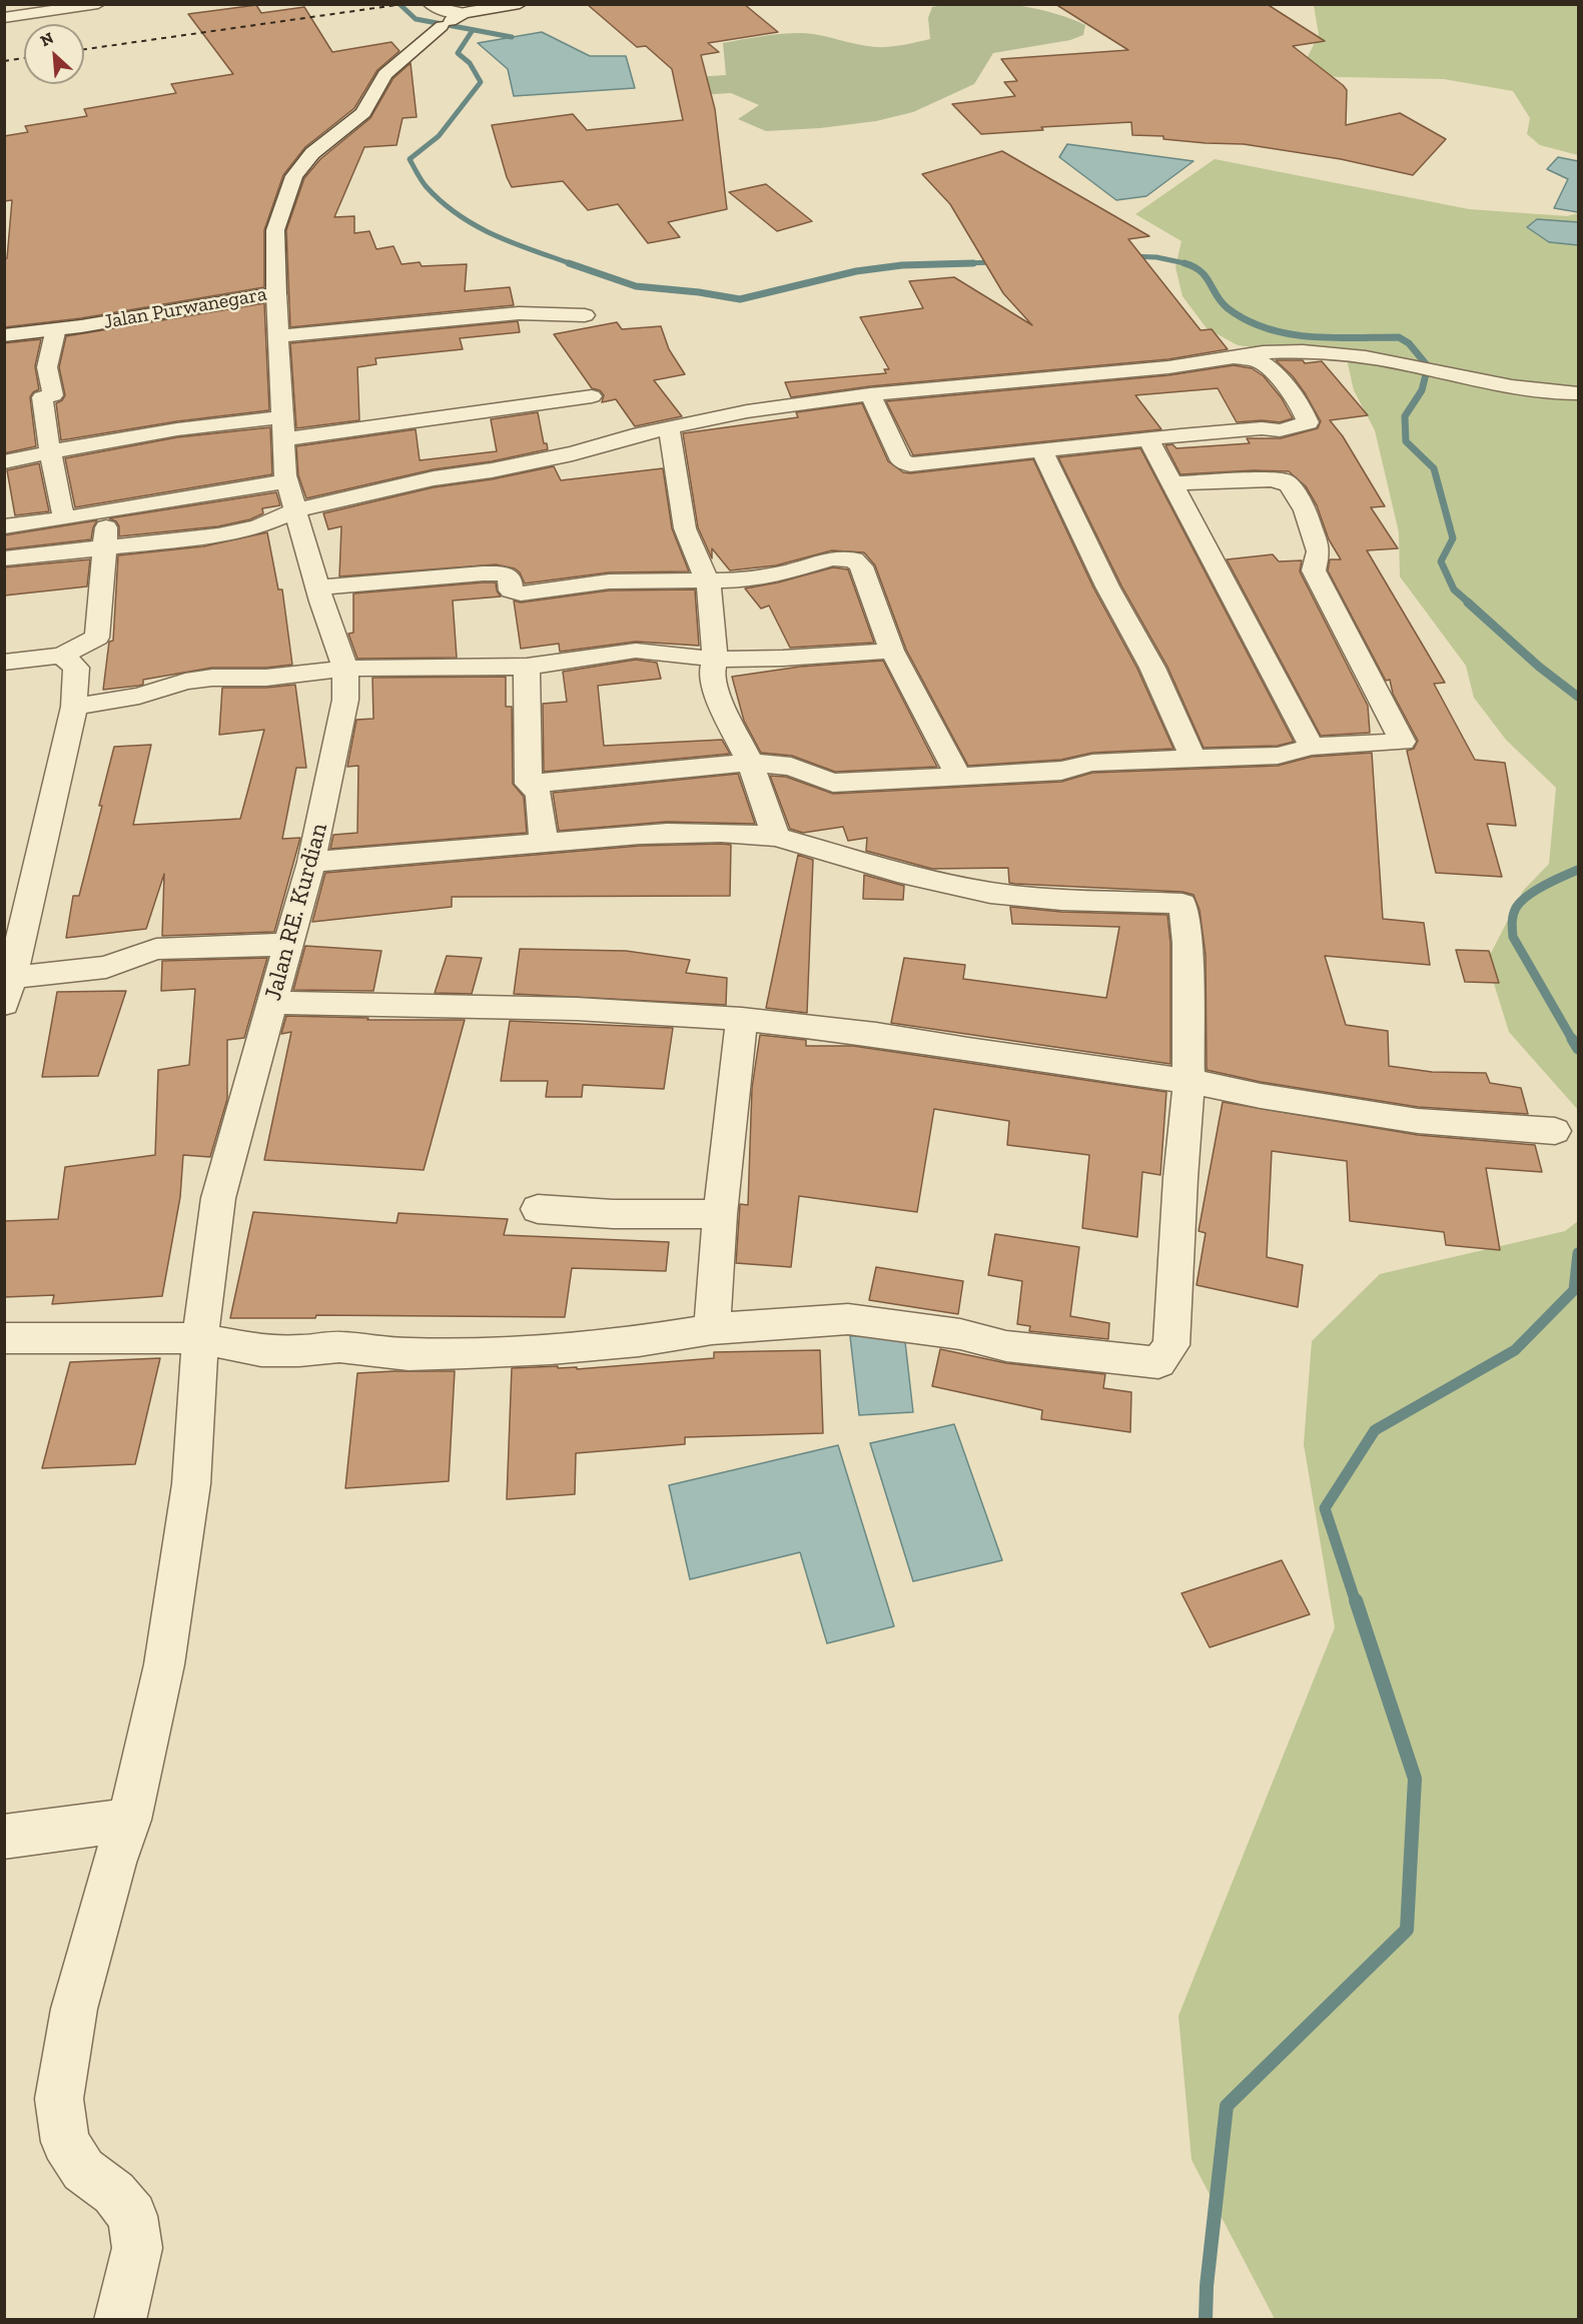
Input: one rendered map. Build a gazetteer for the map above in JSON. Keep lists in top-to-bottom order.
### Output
{
  "streets": {
    "street": ["Jalan Purwanegara", "Jalan RE. Kurdian"]
  },
  "crossings": [
    ["Jalan Purwanegara", "Jalan RE. Kurdian"]
  ],
  "north": "top left"
}
